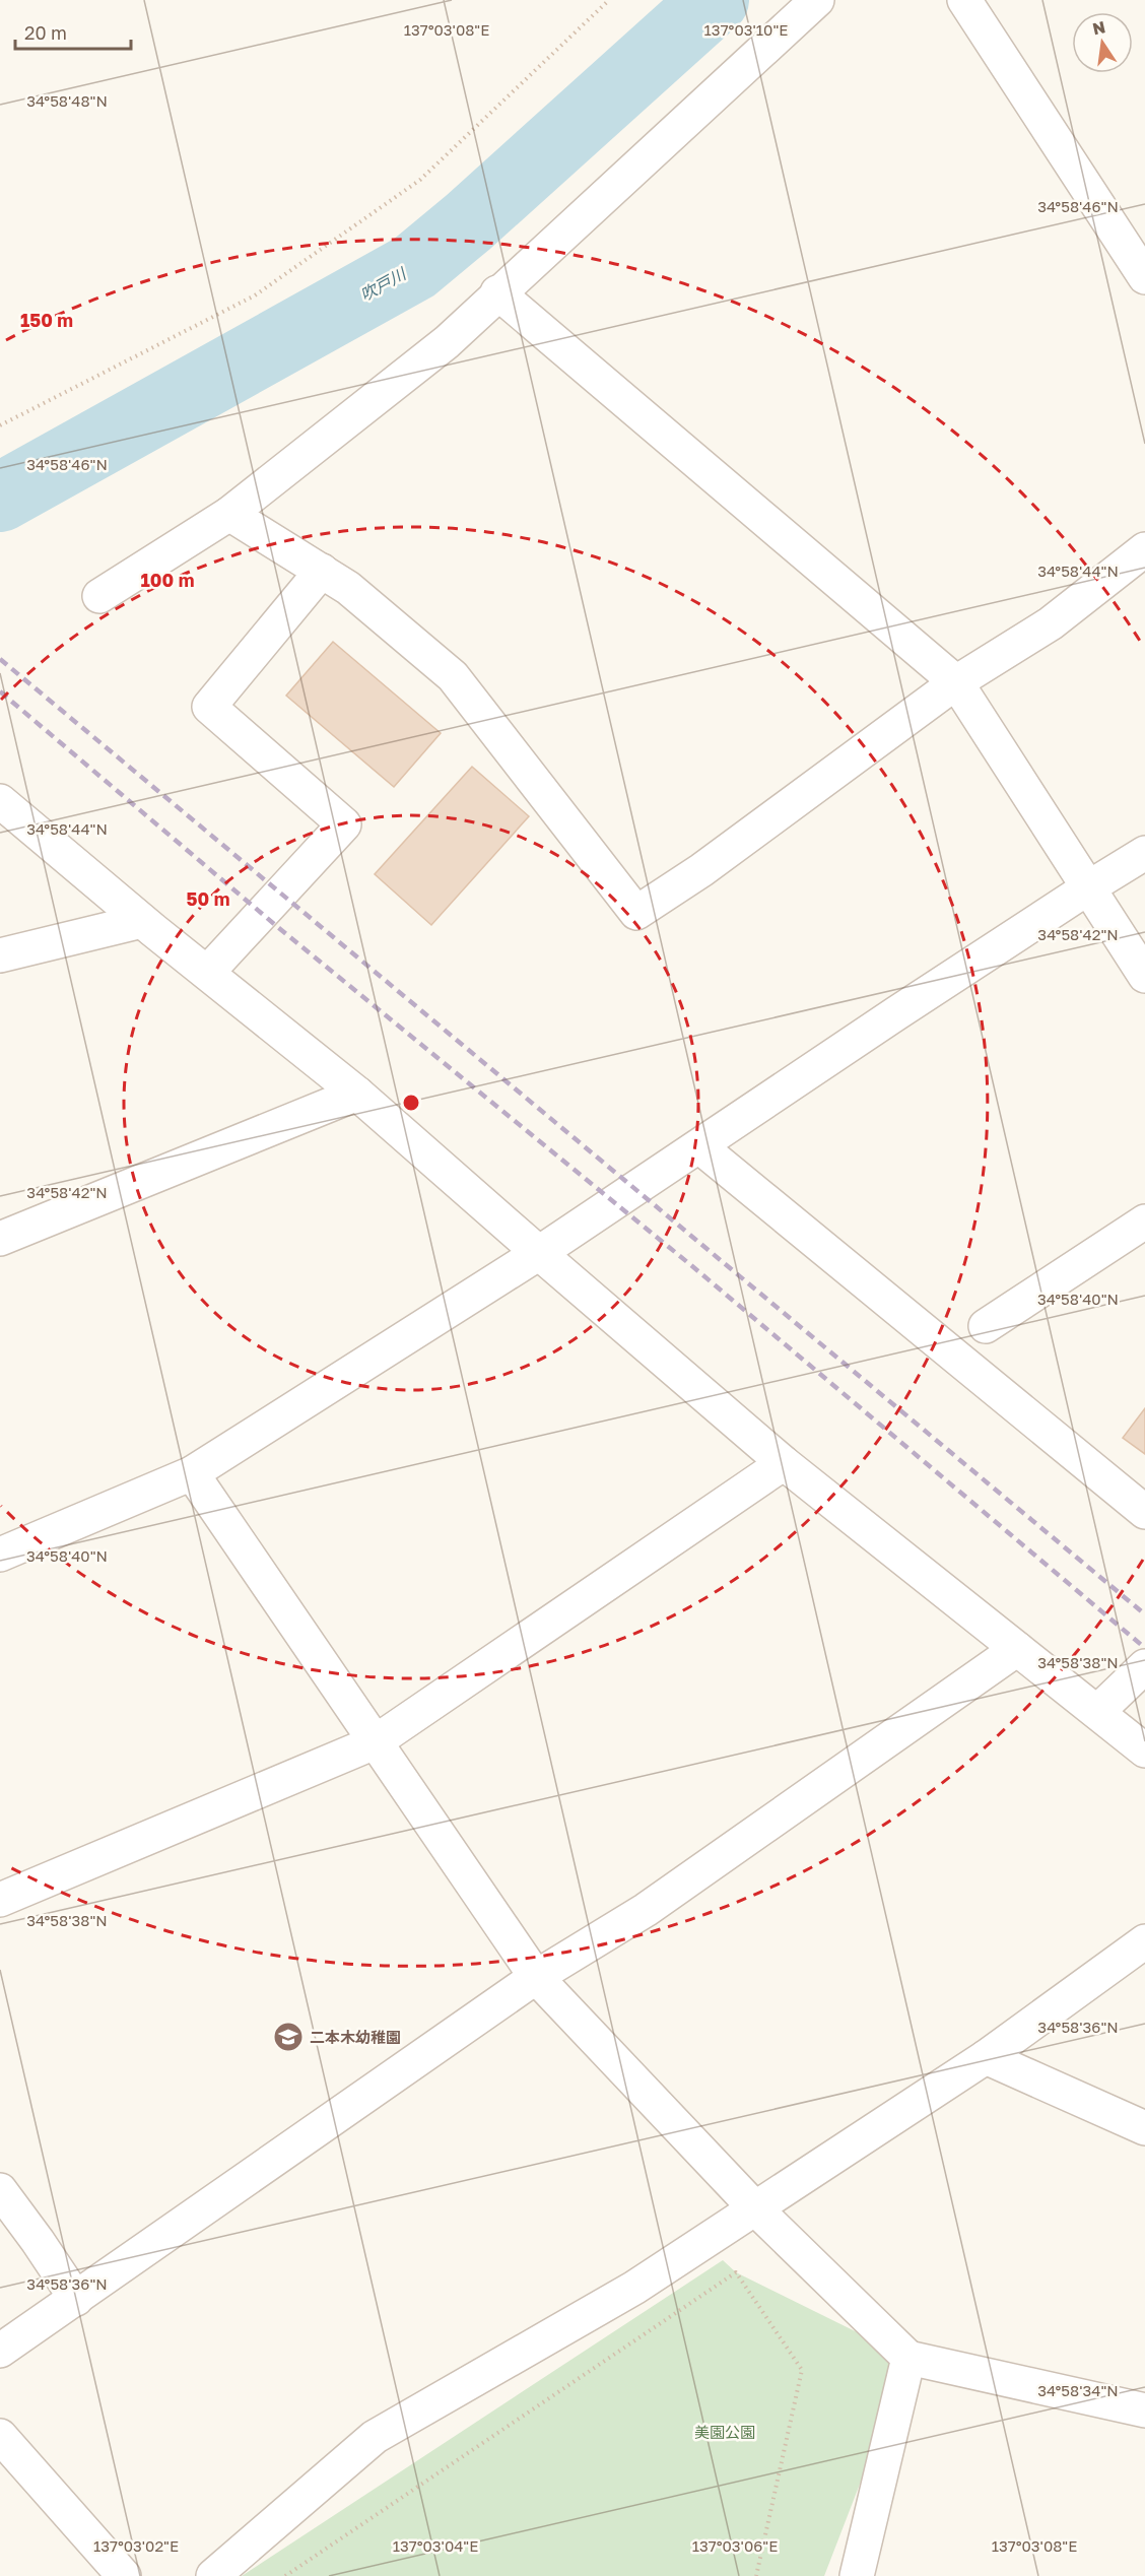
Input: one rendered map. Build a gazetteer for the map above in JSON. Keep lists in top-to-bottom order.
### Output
{
  "water": ["吹戸川"],
  "parks": ["美園公園"],
  "places": {
    "school or university": ["二本木幼稚園"]
  },
  "scale_bar": "20 m",
  "north": "top",
  "coordinates": [
    "137°03'08\"E",
    "137°03'10\"E",
    "34°58'48\"N",
    "34°58'46\"N",
    "34°58'44\"N",
    "34°58'42\"N",
    "34°58'40\"N",
    "34°58'38\"N",
    "34°58'36\"N",
    "34°58'34\"N",
    "137°03'02\"E",
    "137°03'04\"E",
    "137°03'06\"E"
  ],
  "rings": ["150 m", "100 m", "50 m"]
}
